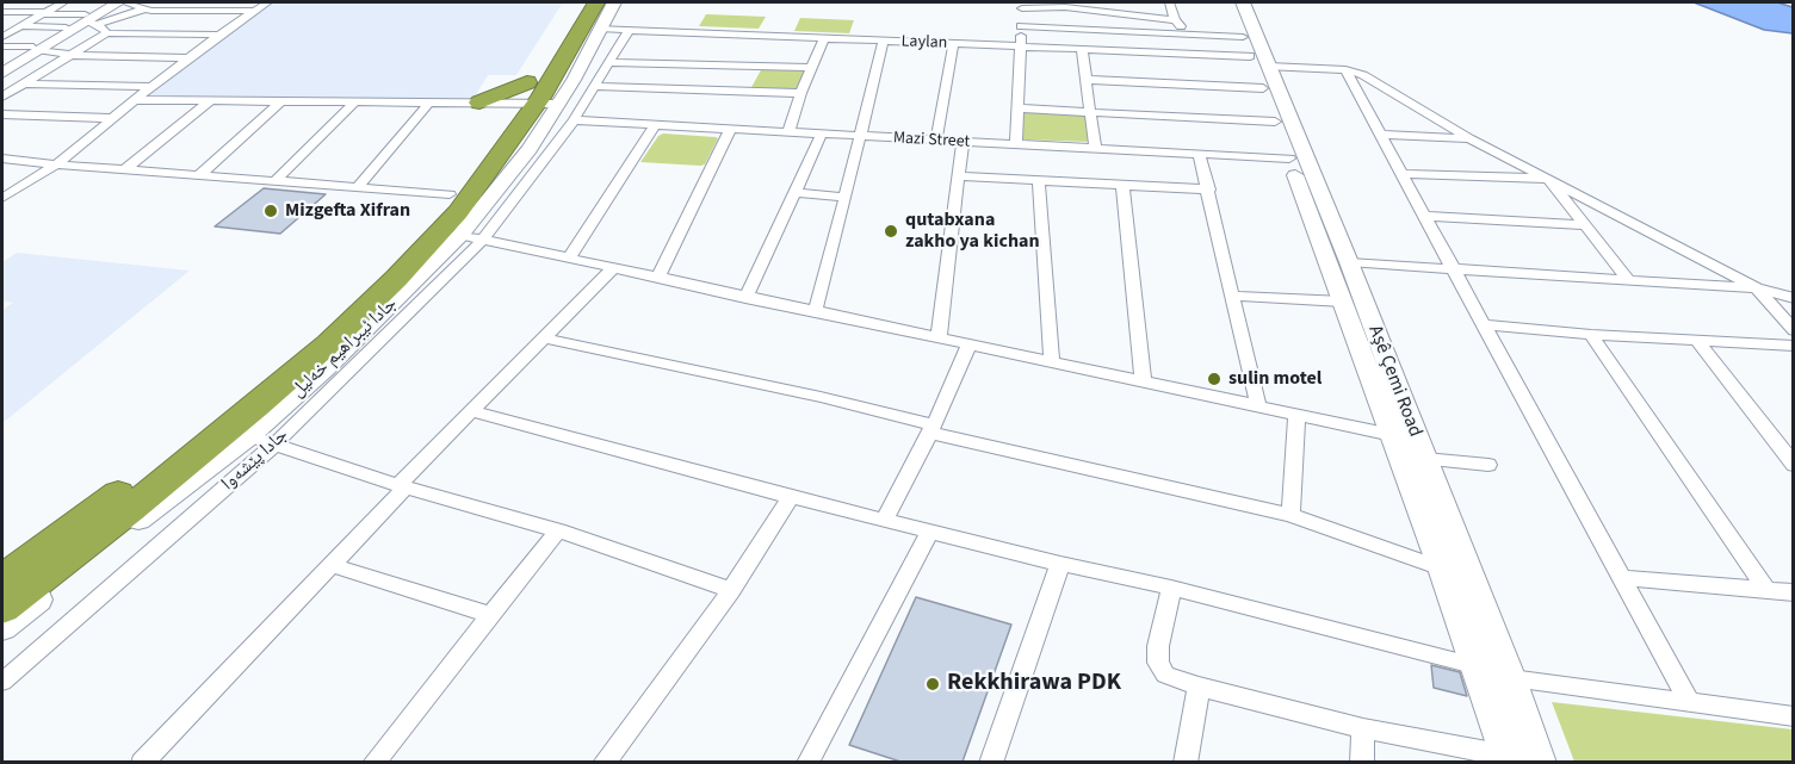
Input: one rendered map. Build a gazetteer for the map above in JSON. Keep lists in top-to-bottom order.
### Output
{
  "streets": {
    "highway": ["جادا ئیبراهیم خەلیل"],
    "main road": ["Aşê Çemi Road"],
    "street": ["Laylan", "Mazi Street", "جادا پێشەوا"]
  },
  "crossings": [
    ["Laylan", "جادا ئیبراهیم خەلیل"],
    ["Laylan", "Aşê Çemi Road"],
    ["Laylan", "جادا پێشەوا"],
    ["Mazi Street", "Aşê Çemi Road"],
    ["Mazi Street", "جادا پێشەوا"]
  ],
  "places": [
    "Mizgefta Xifran",
    "qutabxana zakho ya kichan",
    "sulin motel",
    "Rekkhirawa PDK"
  ]
}
